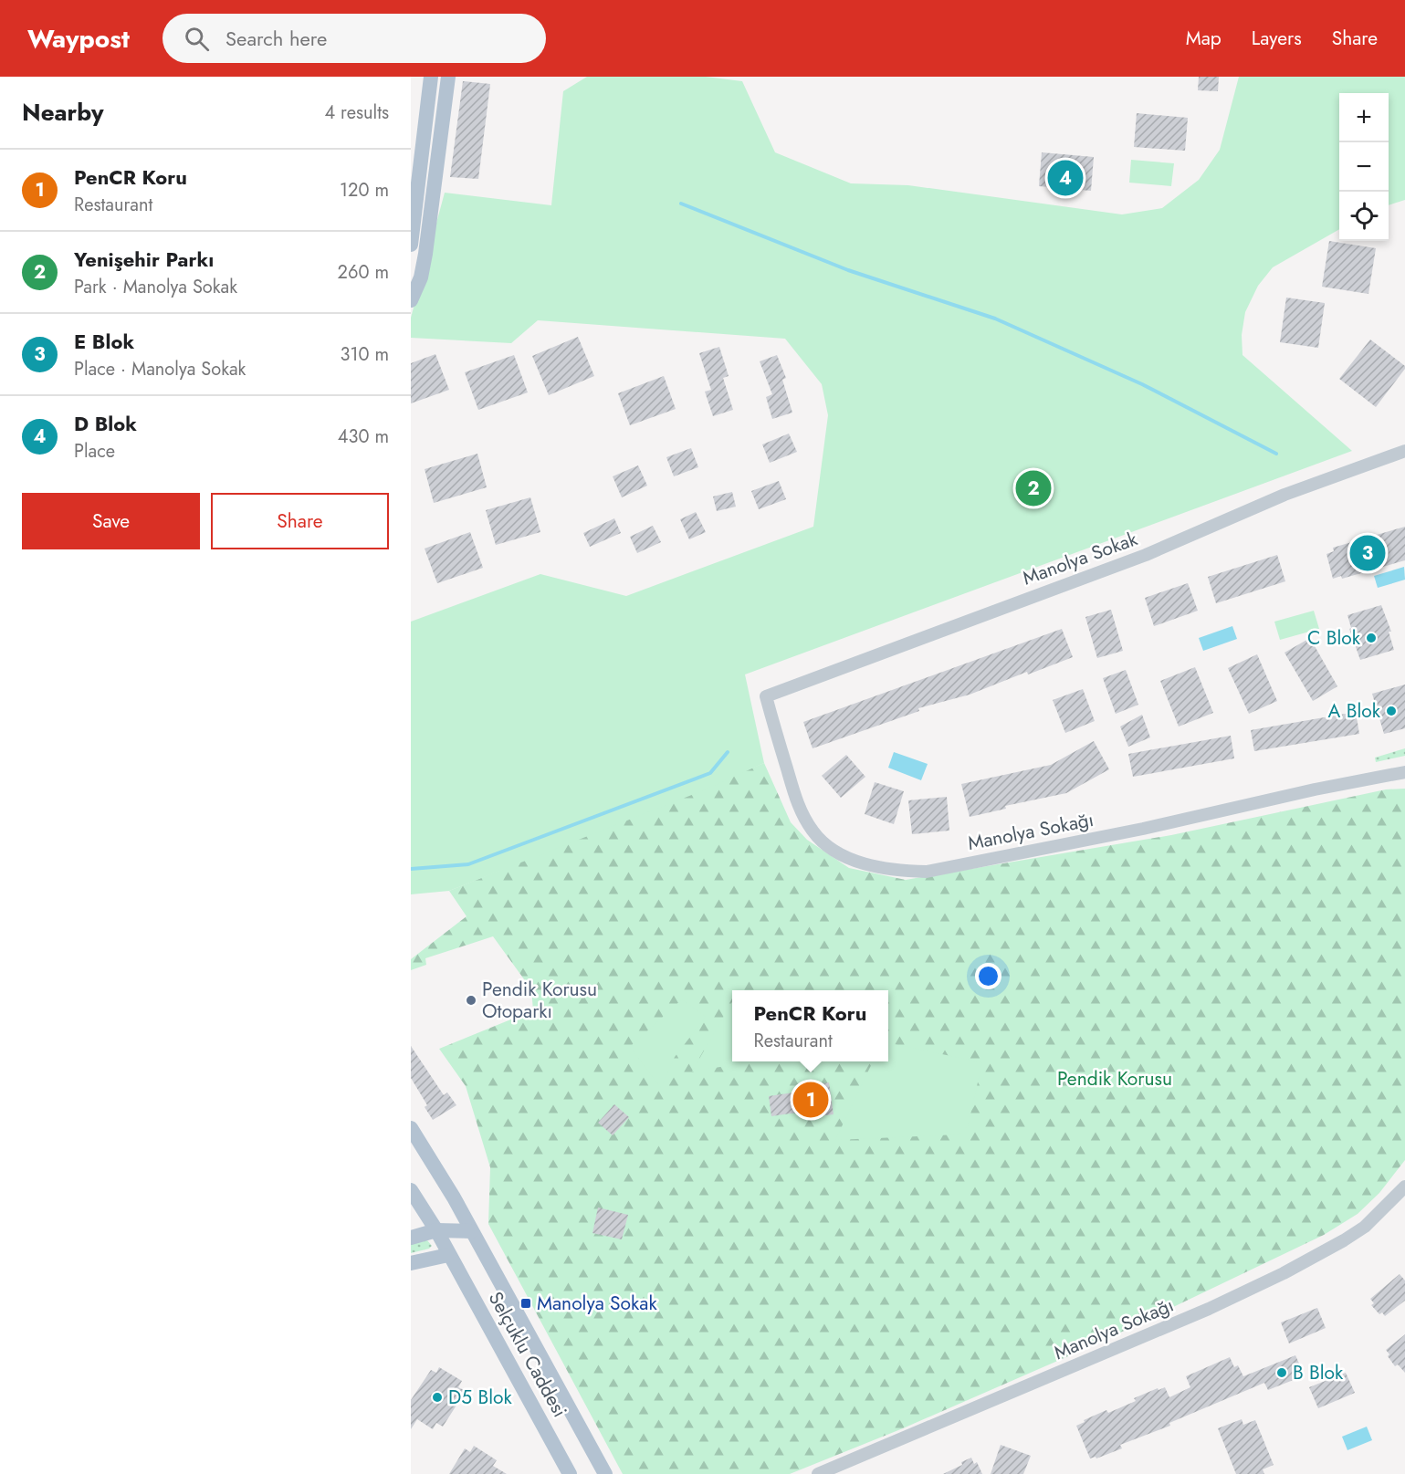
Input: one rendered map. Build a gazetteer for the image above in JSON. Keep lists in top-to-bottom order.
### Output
{
  "streets": {
    "main road": ["Selçuklu Caddesi"],
    "street": ["Manolya Sokak", "Manolya Sokağı"]
  },
  "crossings": [
    ["Manolya Sokak", "Manolya Sokağı"]
  ],
  "parks": ["Pendik Korusu"],
  "places": {
    "other": [
      "C Blok",
      "A Blok",
      "Pendik Korusu Otoparkı",
      "B Blok",
      "D5 Blok"
    ],
    "transit": ["Manolya Sokak"]
  },
  "page": {
    "header": "Waypost",
    "search": "Search here",
    "nav": ["Map", "Layers", "Share"],
    "heading": ["Nearby", "4 results"],
    "map_buttons": ["+", "−"],
    "list": [
      {
        "mark": "1",
        "name": "PenCR Koru",
        "note": "Restaurant",
        "value": "120 m"
      },
      {
        "mark": "2",
        "name": "Yenişehir Parkı",
        "note": "Park · Manolya Sokak",
        "value": "260 m"
      },
      {
        "mark": "3",
        "name": "E Blok",
        "note": "Place · Manolya Sokak",
        "value": "310 m"
      },
      {
        "mark": "4",
        "name": "D Blok",
        "note": "Place",
        "value": "430 m"
      }
    ],
    "pins": [
      "4",
      "2",
      "3",
      "1"
    ],
    "buttons": ["Save", "Share"],
    "popup": ["PenCR Koru", "Restaurant"]
  }
}
